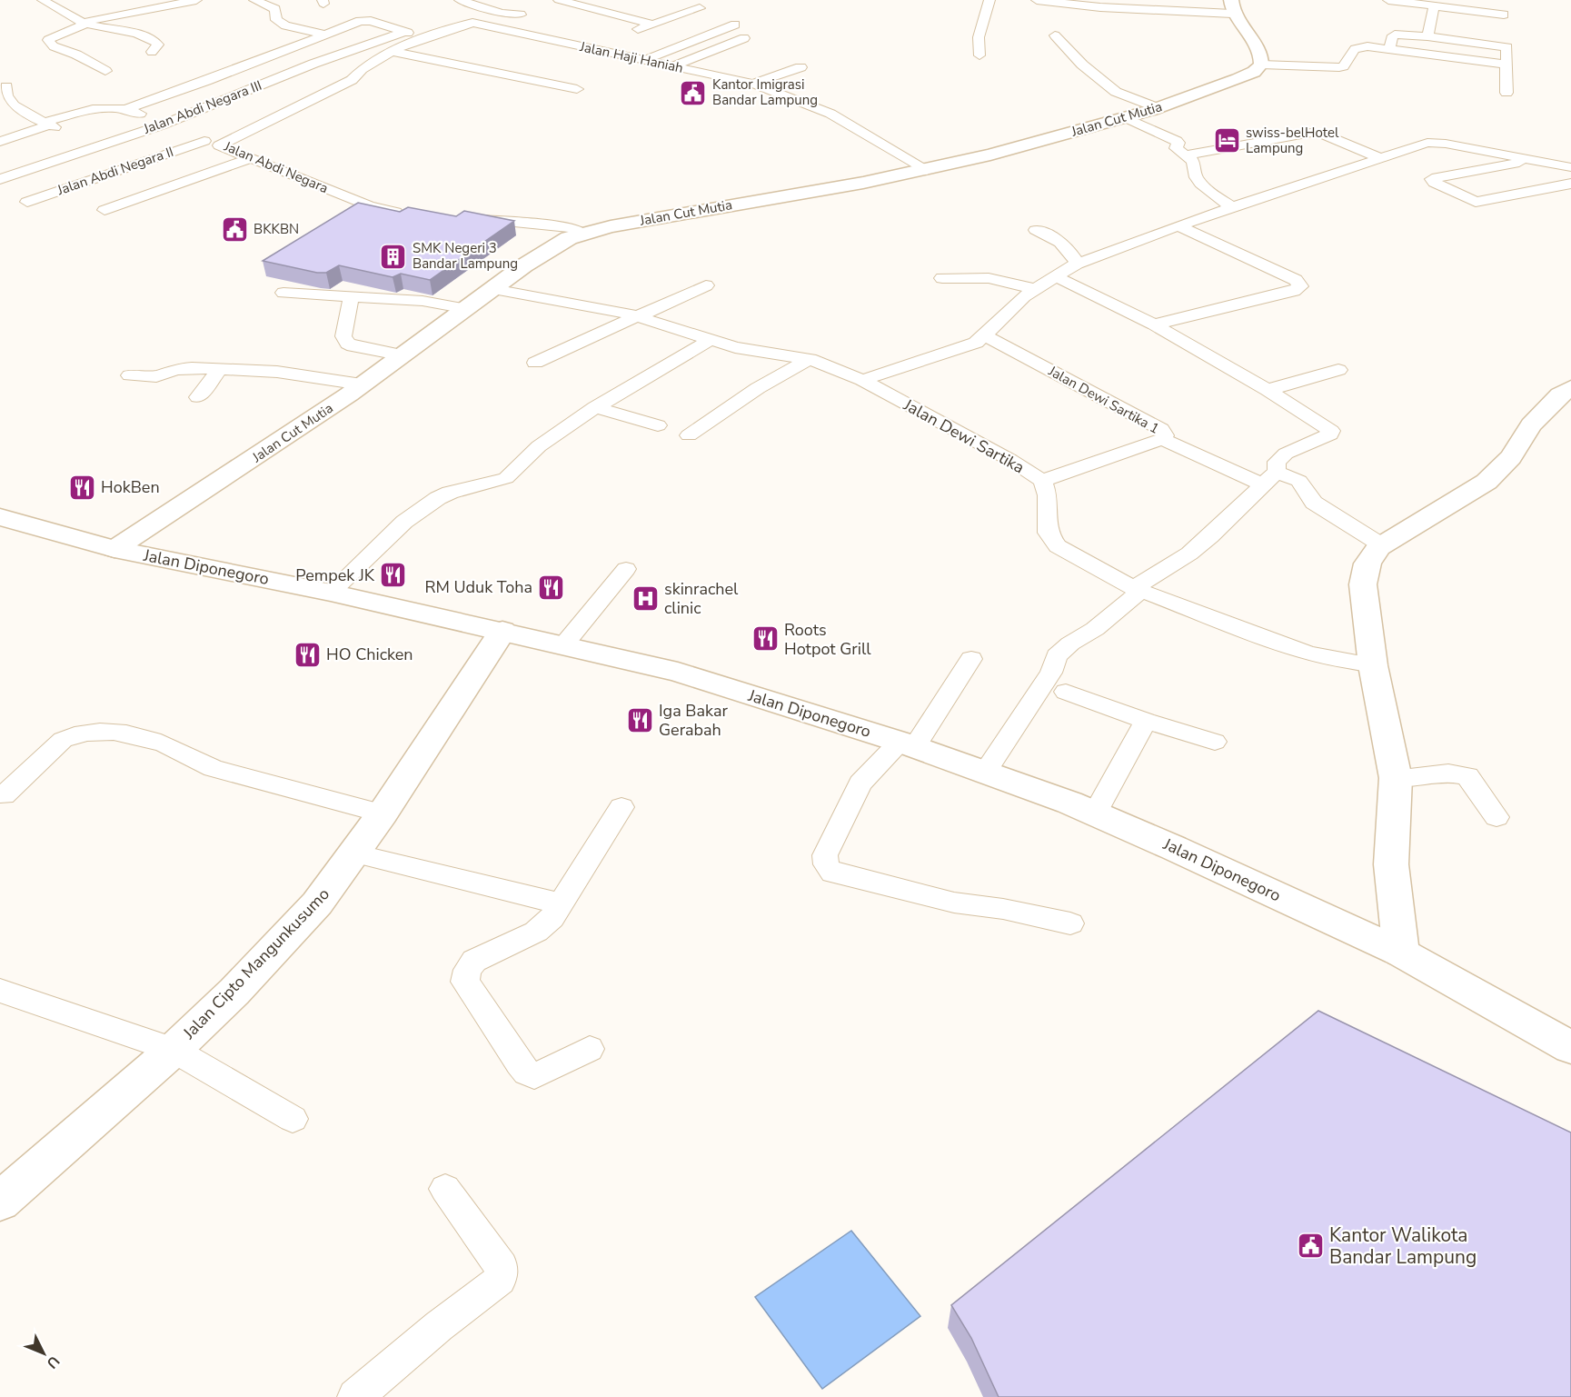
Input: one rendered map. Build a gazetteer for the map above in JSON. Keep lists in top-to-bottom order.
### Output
{
  "streets": {
    "main road": ["Jalan Cut Mutia", "Jalan Diponegoro", "Jalan Cipto Mangunkusumo"],
    "street": [
      "Jalan Haji Haniah",
      "Jalan Abdi Negara III",
      "Jalan Abdi Negara",
      "Jalan Abdi Negara II",
      "Jalan Dewi Sartika 1",
      "Jalan Dewi Sartika"
    ]
  },
  "crossings": [
    ["Jalan Haji Haniah", "Jalan Cut Mutia"],
    ["Jalan Haji Haniah", "Jalan Abdi Negara"],
    ["Jalan Cut Mutia", "Jalan Dewi Sartika"],
    ["Jalan Cut Mutia", "Jalan Diponegoro"],
    ["Jalan Dewi Sartika 1", "Jalan Dewi Sartika"],
    ["Jalan Diponegoro", "Jalan Cipto Mangunkusumo"]
  ],
  "places": {
    "public building": ["Kantor Imigrasi Bandar Lampung", "BKKBN", "Kantor Walikota Bandar Lampung"],
    "hotel": ["swiss-belHotel Lampung"],
    "building": ["SMK Negeri 3 Bandar Lampung"],
    "restaurant": [
      "HokBen",
      "Pempek JK",
      "RM Uduk Toha",
      "Roots Hotpot Grill",
      "HO Chicken",
      "Iga Bakar Gerabah"
    ],
    "hospital": ["skinrachel clinic"]
  },
  "north": "bottom right"
}
